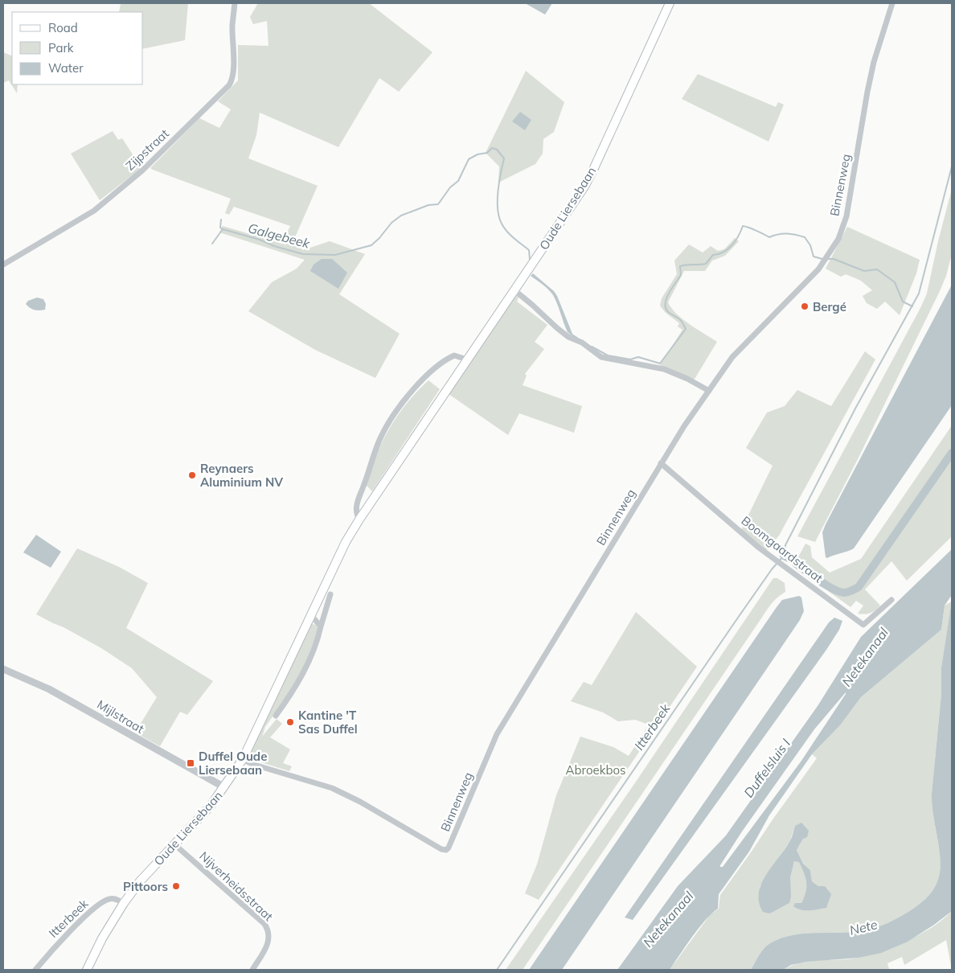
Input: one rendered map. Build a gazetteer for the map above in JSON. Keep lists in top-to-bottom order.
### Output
{
  "streets": {
    "main road": ["Oude Liersebaan"],
    "street": [
      "Zijpstraat",
      "Binnenweg",
      "Boomgaardstraat",
      "Mijlstraat",
      "Nijverheidsstraat",
      "Itterbeek"
    ]
  },
  "crossings": [
    ["Binnenweg", "Oude Liersebaan"],
    ["Binnenweg", "Boomgaardstraat"],
    ["Oude Liersebaan", "Mijlstraat"],
    ["Oude Liersebaan", "Nijverheidsstraat"],
    ["Oude Liersebaan", "Itterbeek"]
  ],
  "water": [
    "Galgebeek",
    "Netekanaal",
    "Itterbeek",
    "Duffelsluis I",
    "Nete"
  ],
  "parks": ["Abroekbos"],
  "places": {
    "other": [
      "Bergé",
      "Reynaers Aluminium NV",
      "Kantine 'T Sas Duffel",
      "Pittoors"
    ],
    "transit": ["Duffel Oude Liersebaan"]
  },
  "legend": ["Road", "Park", "Water"]
}
